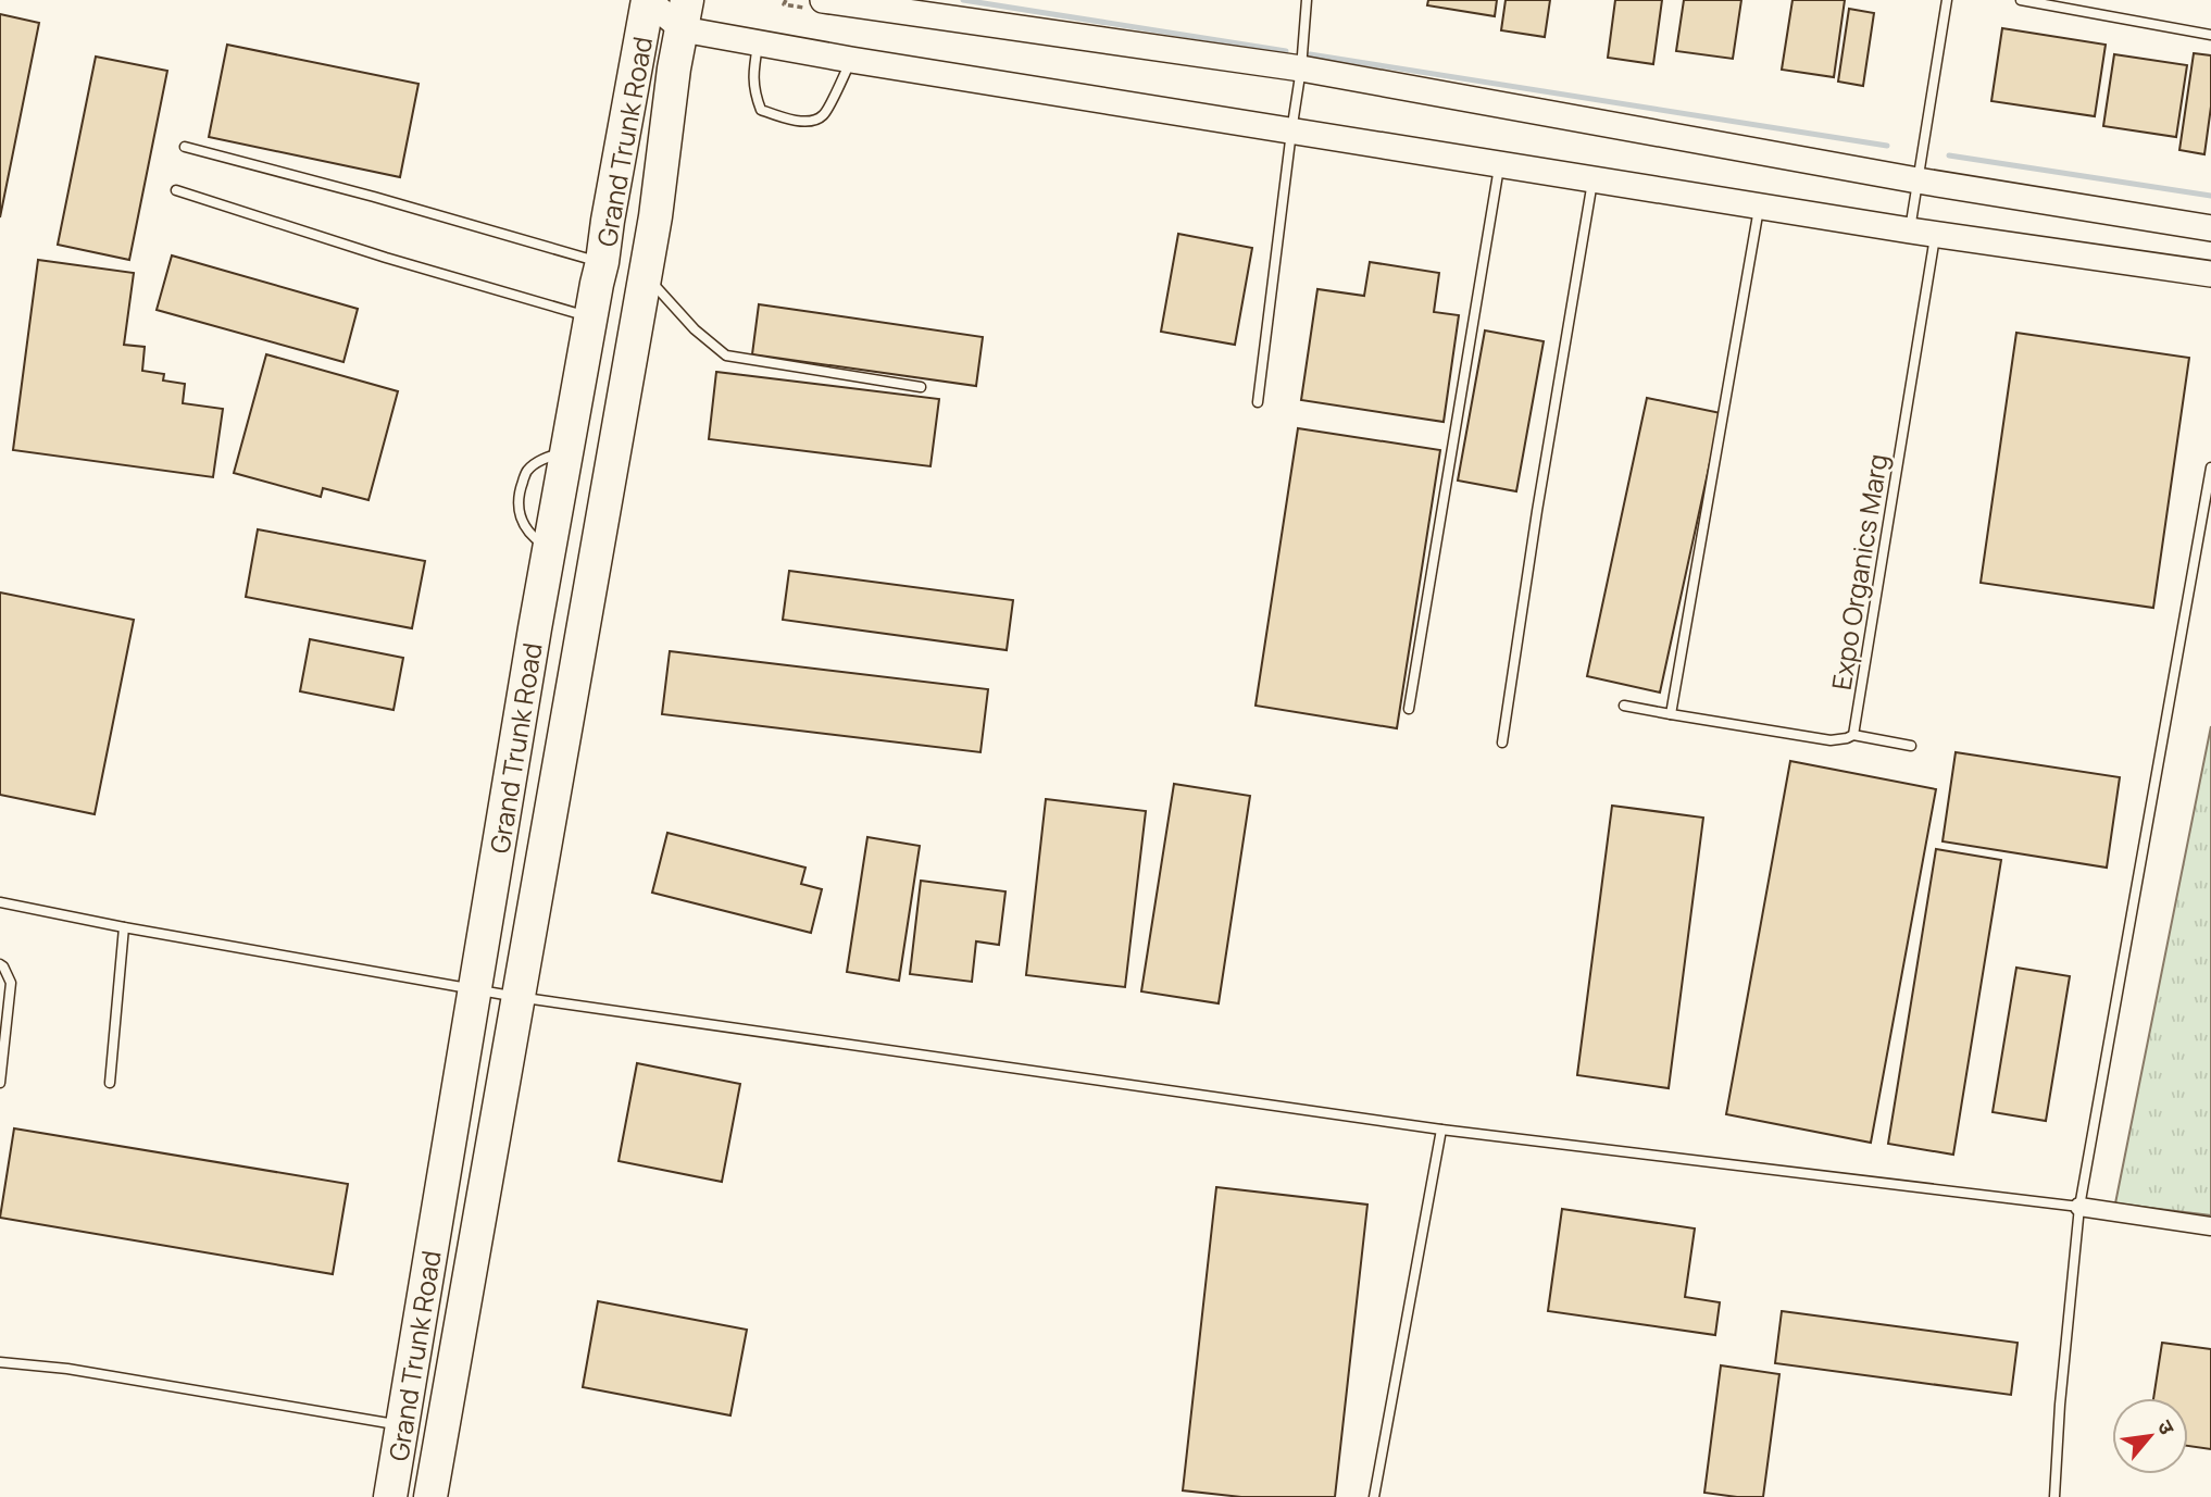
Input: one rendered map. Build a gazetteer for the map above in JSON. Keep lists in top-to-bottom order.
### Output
{
  "streets": {
    "highway": ["Grand Trunk Road"],
    "lane": ["Expo Organics Marg"]
  },
  "north": "top right"
}
